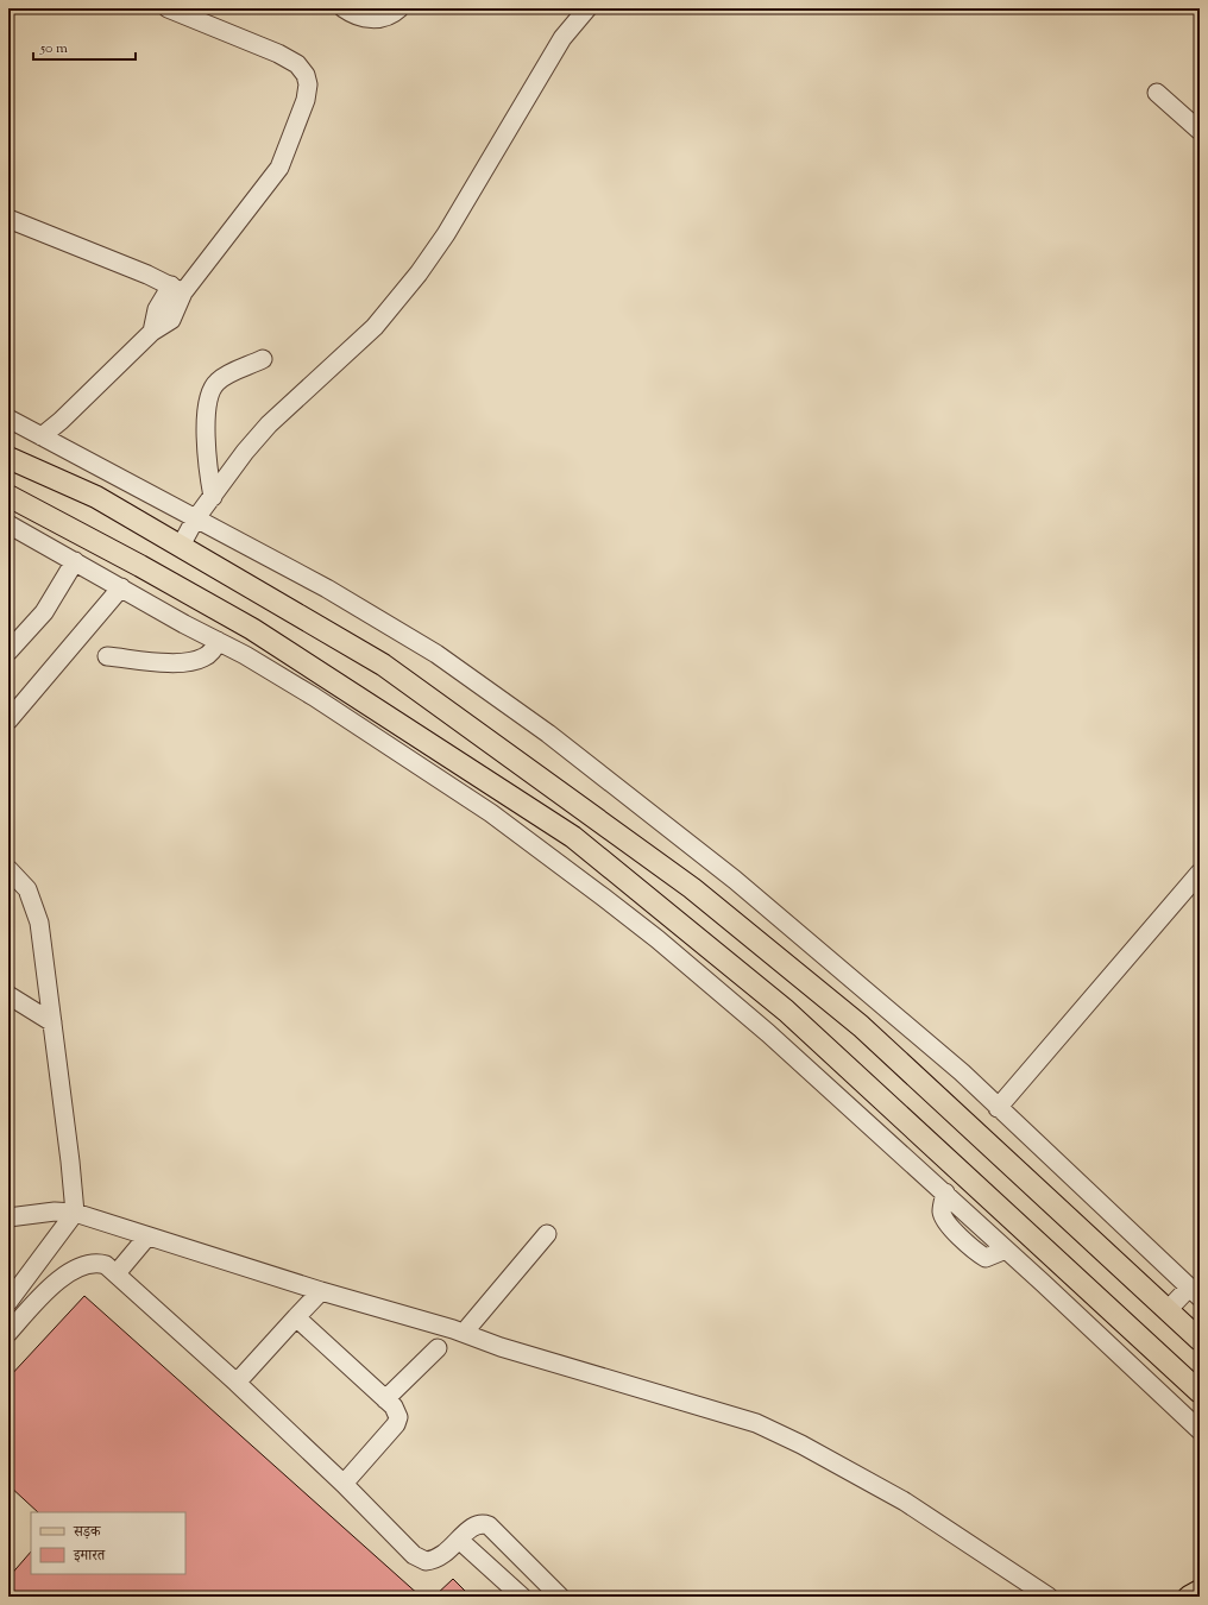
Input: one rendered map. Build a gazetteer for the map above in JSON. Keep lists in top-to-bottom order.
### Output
{
  "legend": ["सड़क", "इमारत"],
  "scale_bar": "50 m"
}
